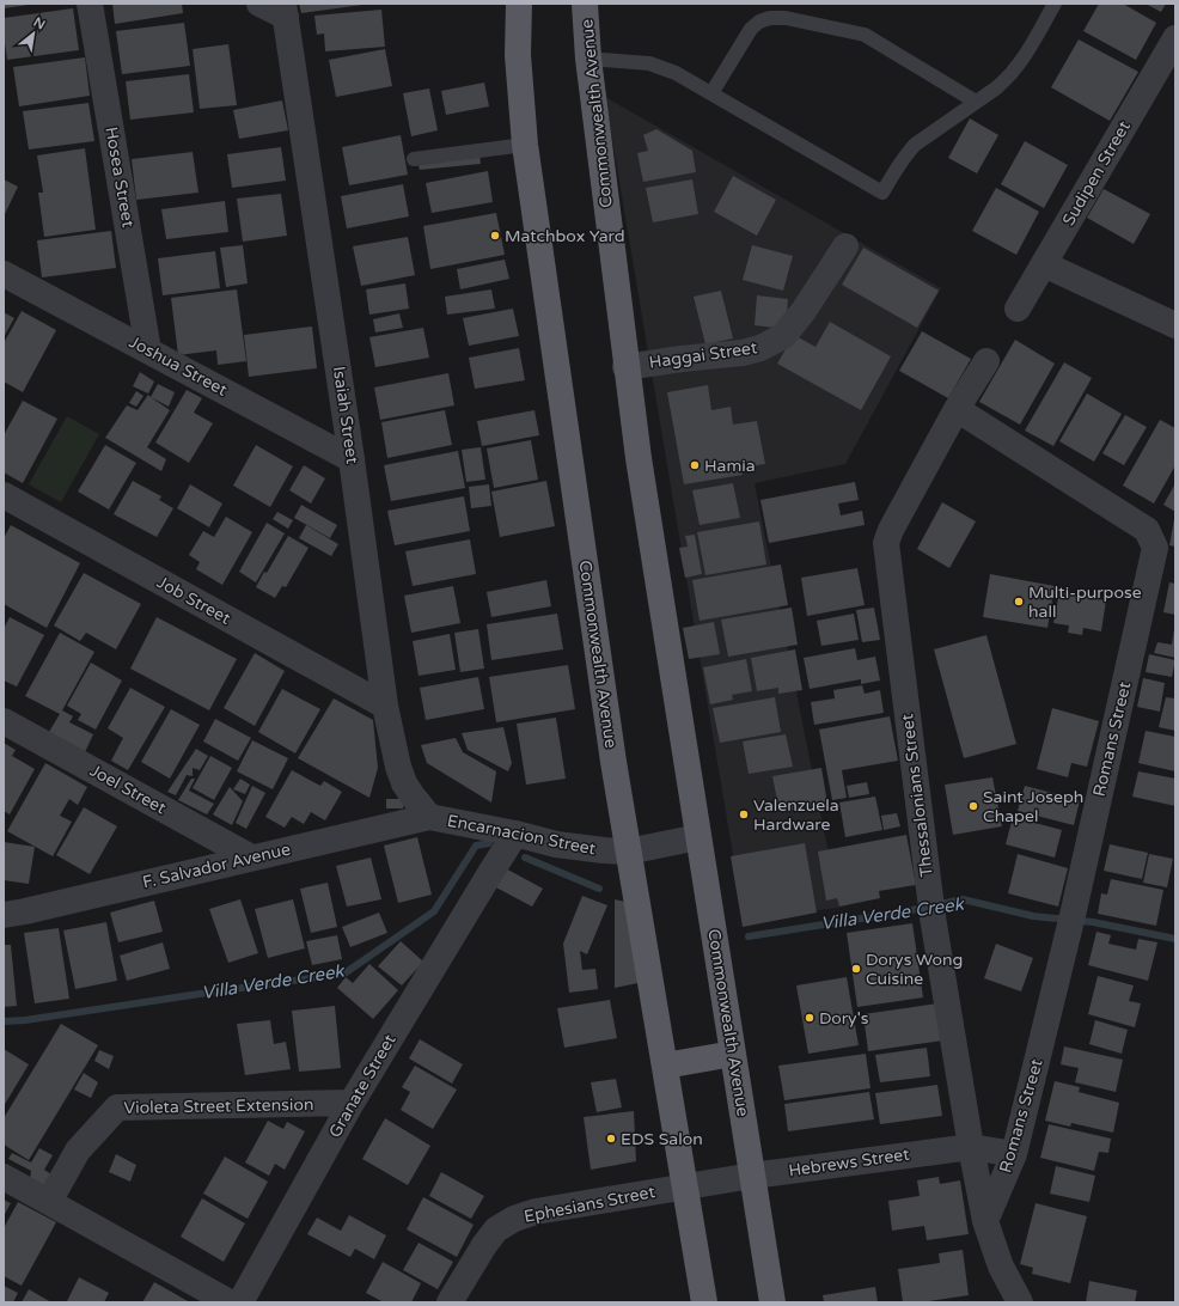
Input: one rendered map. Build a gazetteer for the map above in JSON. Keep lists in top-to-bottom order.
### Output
{
  "streets": {
    "main road": ["Commonwealth Avenue"],
    "street": [
      "Sudipen Street",
      "Hosea Street",
      "Haggai Street",
      "Joshua Street",
      "Isaiah Street",
      "Job Street",
      "Romans Street",
      "Joel Street",
      "Thessalonians Street",
      "Encarnacion Street",
      "F. Salvador Avenue",
      "Granate Street",
      "Violeta Street Extension",
      "Hebrews Street",
      "Ephesians Street"
    ]
  },
  "crossings": [
    ["Commonwealth Avenue", "Haggai Street"],
    ["Commonwealth Avenue", "Encarnacion Street"],
    ["Commonwealth Avenue", "Hebrews Street"],
    ["Commonwealth Avenue", "Ephesians Street"],
    ["Hosea Street", "Joshua Street"],
    ["Joshua Street", "Isaiah Street"],
    ["Isaiah Street", "Job Street"],
    ["Isaiah Street", "Encarnacion Street"],
    ["Isaiah Street", "F. Salvador Avenue"],
    ["Romans Street", "Thessalonians Street"],
    ["Romans Street", "Hebrews Street"],
    ["Joel Street", "F. Salvador Avenue"],
    ["Thessalonians Street", "Hebrews Street"],
    ["Encarnacion Street", "F. Salvador Avenue"],
    ["Encarnacion Street", "Granate Street"],
    ["Granate Street", "Violeta Street Extension"],
    ["Hebrews Street", "Ephesians Street"]
  ],
  "water": ["Villa Verde Creek"],
  "places": [
    "Matchbox Yard",
    "Hamia",
    "Multi-purpose hall",
    "Saint Joseph Chapel",
    "Valenzuela Hardware",
    "Dorys Wong Cuisine",
    "Dory's",
    "EDS Salon"
  ],
  "north": "top right"
}
